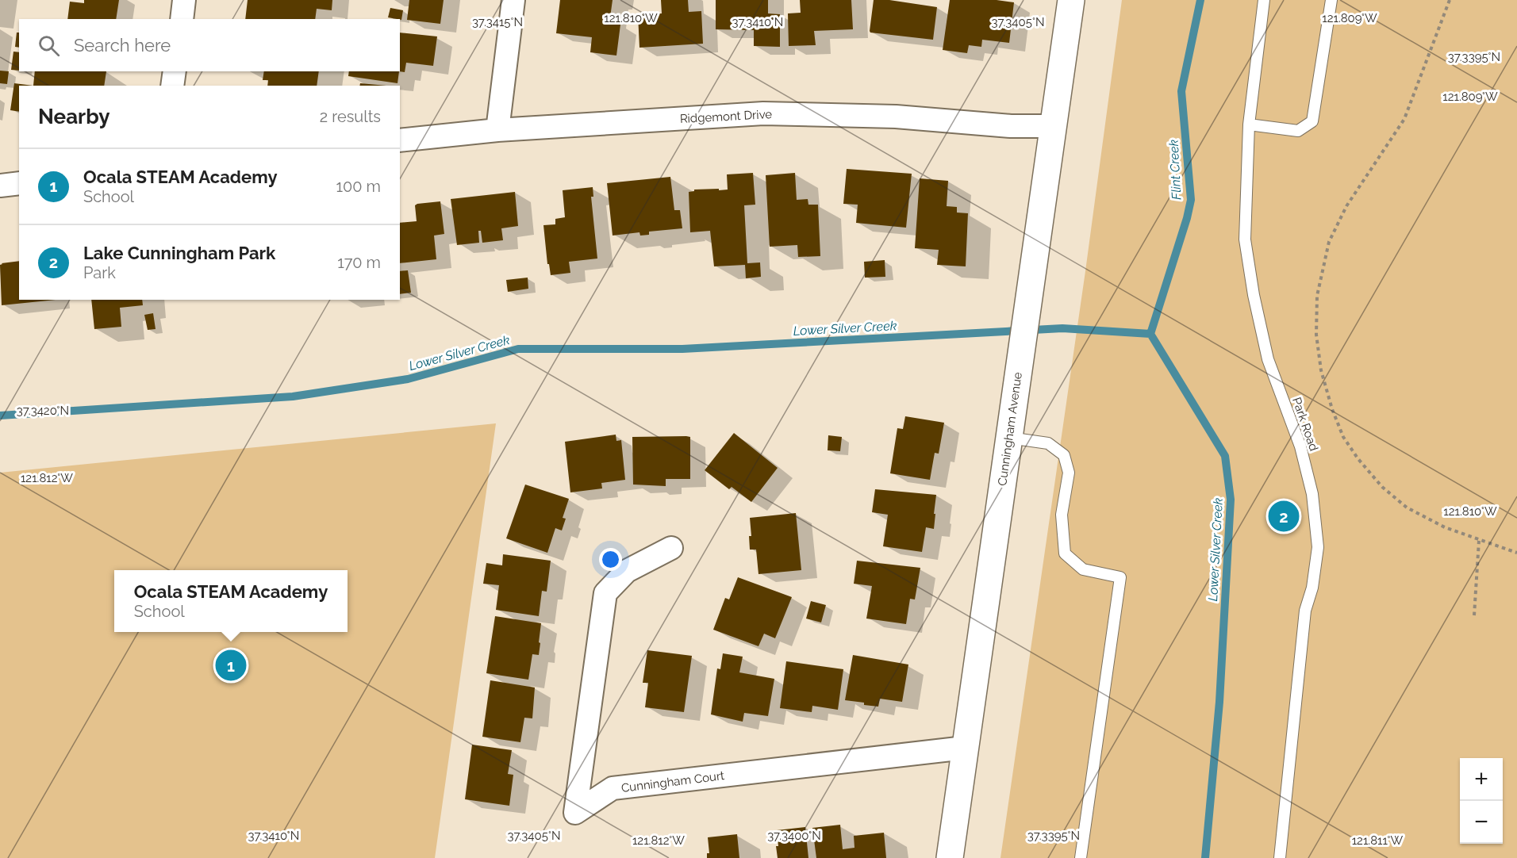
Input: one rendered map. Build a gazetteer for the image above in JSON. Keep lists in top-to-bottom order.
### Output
{
  "streets": {
    "street": ["Ridgemont Drive", "Cunningham Avenue", "Cunningham Court"],
    "lane": ["Park Road"]
  },
  "crossings": [
    ["Ridgemont Drive", "Cunningham Avenue"],
    ["Cunningham Avenue", "Cunningham Court"]
  ],
  "water": ["Flint Creek", "Lower Silver Creek"],
  "page": {
    "search": "Search here",
    "heading": ["Nearby", "2 results"],
    "list": [
      {
        "mark": "1",
        "name": "Ocala STEAM Academy",
        "note": "School",
        "value": "100 m"
      },
      {
        "mark": "2",
        "name": "Lake Cunningham Park",
        "note": "Park",
        "value": "170 m"
      }
    ],
    "pins": ["2", "1"],
    "popup": ["Ocala STEAM Academy", "School"],
    "map_buttons": ["+", "−"]
  },
  "coordinates": [
    "121.810°W",
    "121.809°W",
    "37.3415°N",
    "37.3410°N",
    "37.3405°N",
    "37.3395°N",
    "37.3420°N",
    "121.812°W",
    "37.3400°N",
    "121.811°W"
  ]
}
